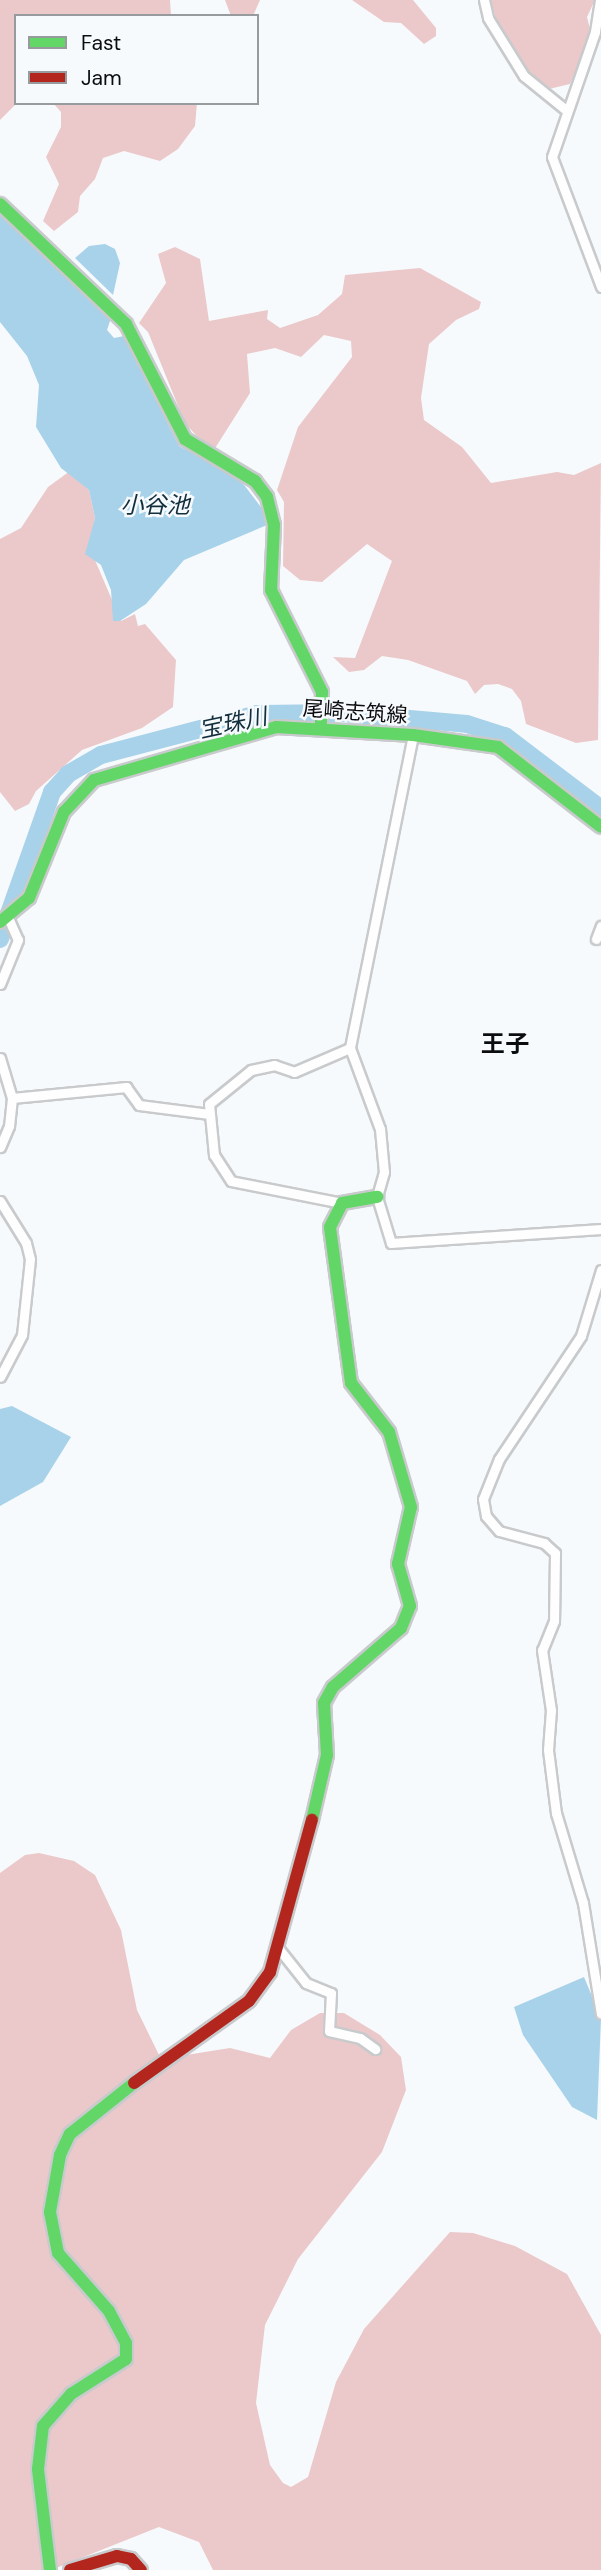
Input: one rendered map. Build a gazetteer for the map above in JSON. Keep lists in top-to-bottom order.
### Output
{
  "streets": {
    "street": ["尾崎志筑線"]
  },
  "districts": ["王子"],
  "water": ["小谷池", "宝珠川"],
  "legend": ["Fast", "Jam"]
}
